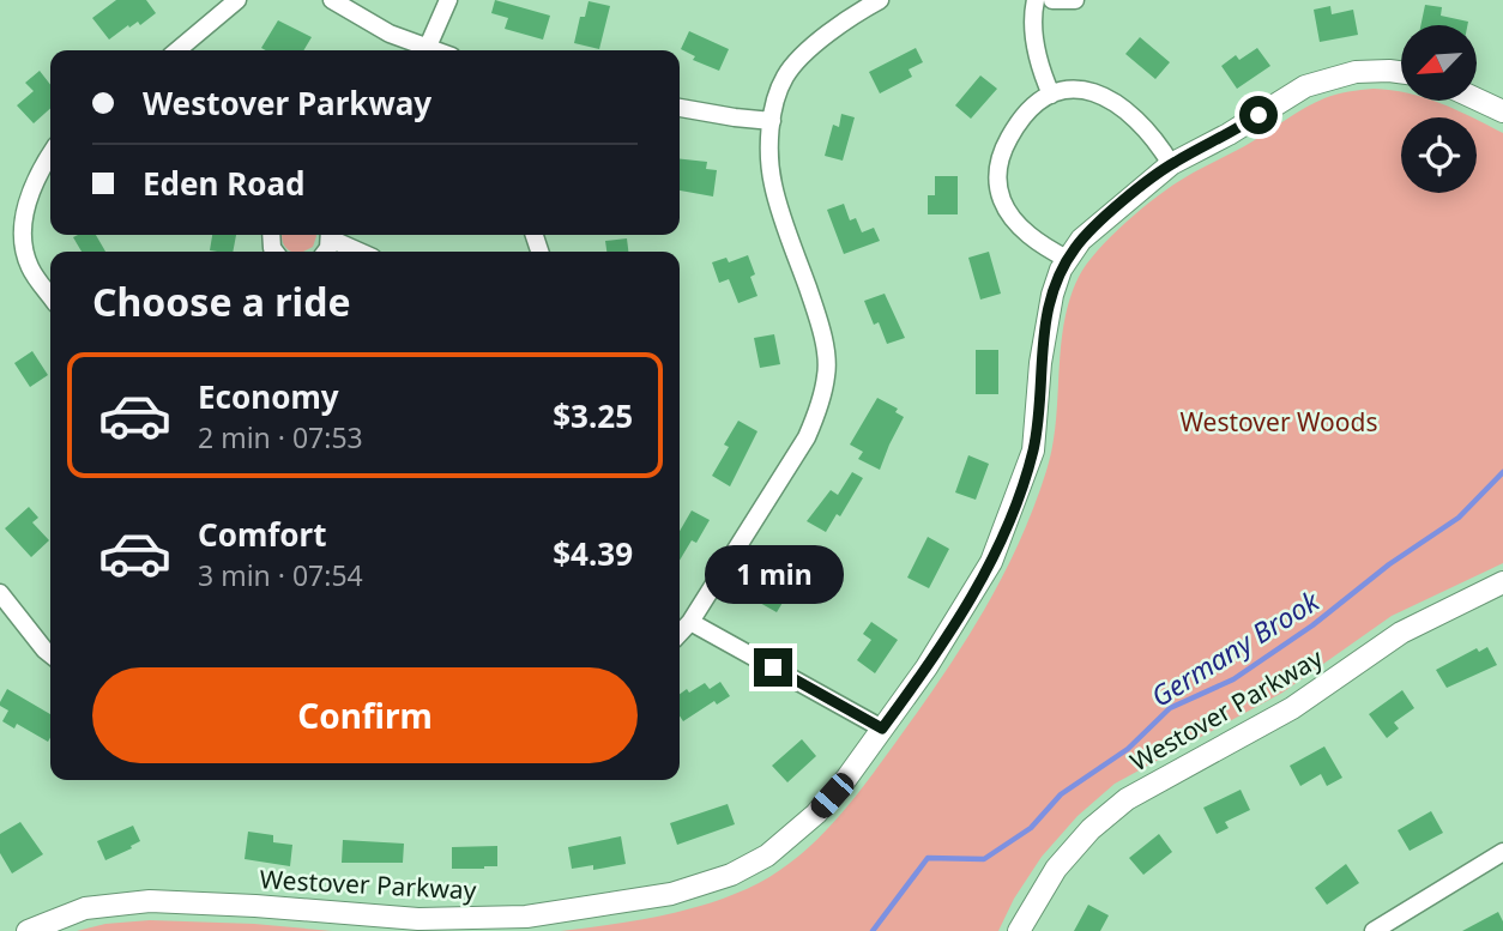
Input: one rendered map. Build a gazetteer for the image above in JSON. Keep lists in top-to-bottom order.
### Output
{
  "streets": {
    "street": ["Westover Parkway"]
  },
  "water": ["Germany Brook"],
  "parks": ["Westover Woods"],
  "north": "bottom left",
  "page": {
    "banner": ["Westover Parkway", "Eden Road"],
    "heading": "Choose a ride",
    "list": [
      {
        "name": "Economy",
        "note": "2 min · 07:53",
        "value": "$3.25"
      },
      {
        "name": "Comfort",
        "note": "3 min · 07:54",
        "value": "$4.39"
      }
    ],
    "bubble": "1 min",
    "buttons": "Confirm"
  }
}
